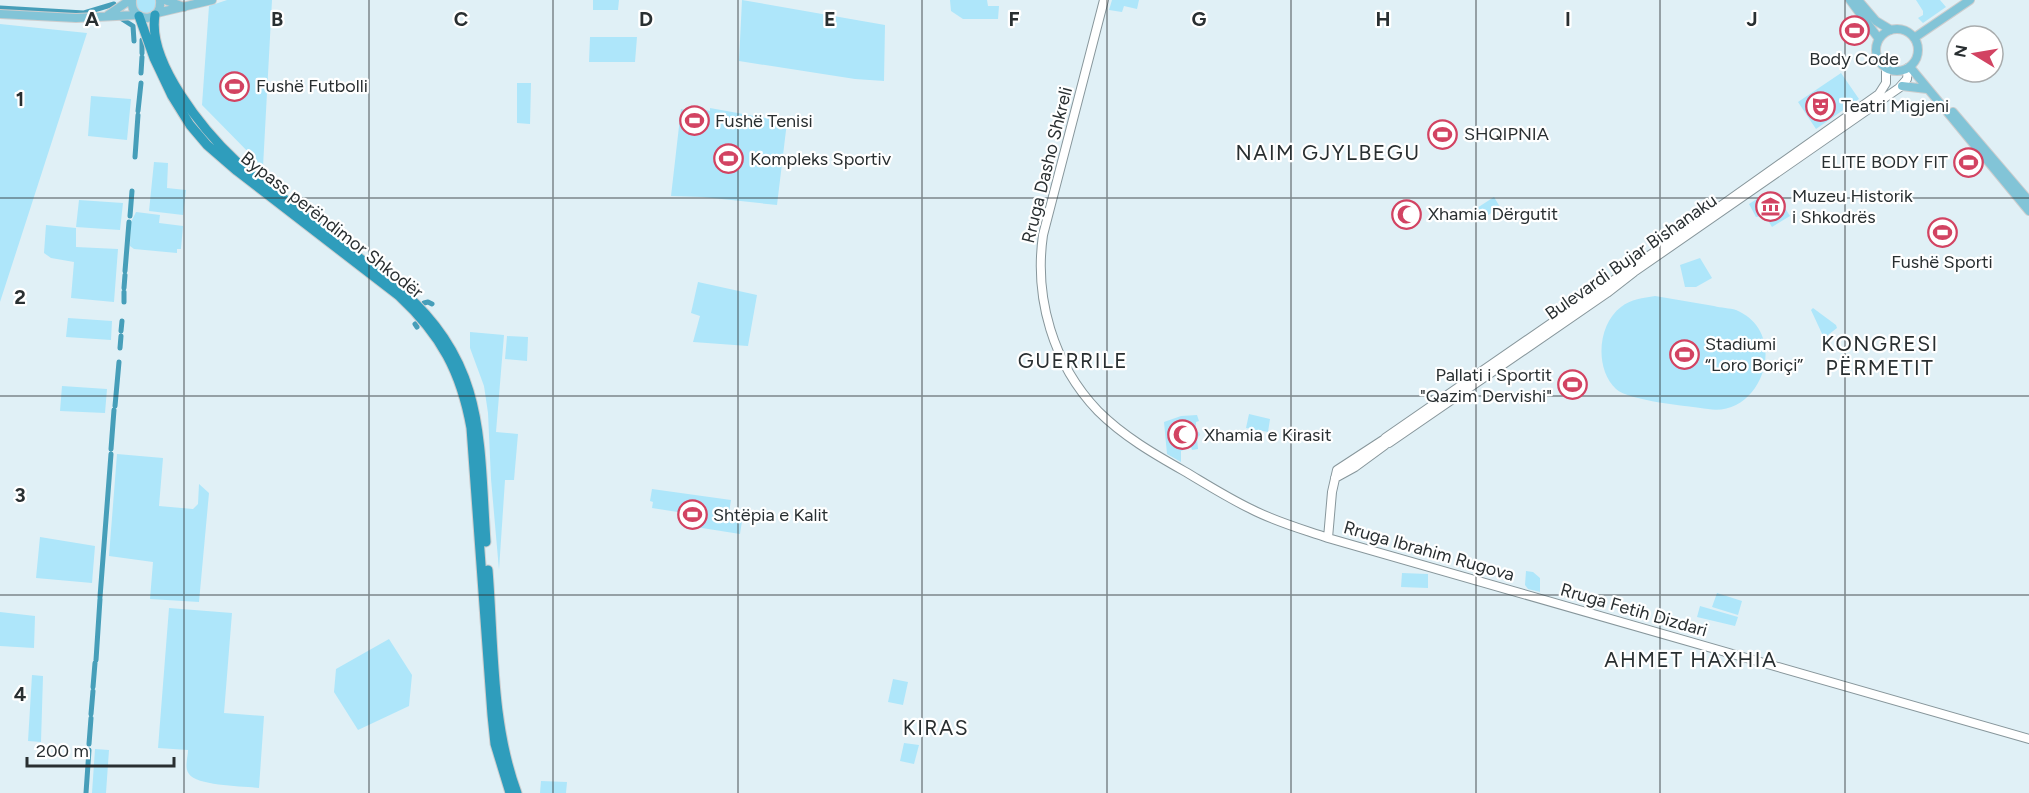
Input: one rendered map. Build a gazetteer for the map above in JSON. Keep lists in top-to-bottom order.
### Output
{
  "streets": {
    "highway": ["Bypass perëndimor Shkodër"],
    "main road": [
      "Rruga Dasho Shkreli",
      "Bulevardi Bujar Bishanaku",
      "Rruga Ibrahim Rugova",
      "Rruga Fetih Dizdari"
    ]
  },
  "crossings": [
    ["Rruga Dasho Shkreli", "Rruga Ibrahim Rugova"],
    ["Bulevardi Bujar Bishanaku", "Rruga Ibrahim Rugova"],
    ["Rruga Ibrahim Rugova", "Rruga Fetih Dizdari"]
  ],
  "districts": [
    "NAIM GJYLBEGU",
    "KONGRESI PËRMETIT",
    "GUERRILE",
    "AHMET HAXHIA",
    "KIRAS"
  ],
  "places": {
    "sports": [
      "Body Code",
      "Fushë Futbolli",
      "Fushë Tenisi",
      "SHQIPNIA",
      "Kompleks Sportiv",
      "ELITE BODY FIT",
      "Fushë Sporti",
      "Stadiumi “Loro Boriçi”",
      "Pallati i Sportit \"Qazim Dervishi\"",
      "Shtëpia e Kalit"
    ],
    "theatre": ["Teatri Migjeni"],
    "museum": ["Muzeu Historik i Shkodrës"],
    "mosque": ["Xhamia Dërgutit", "Xhamia e Kirasit"]
  },
  "scale_bar": "200 m",
  "north": "left",
  "grid": {
    "columns": [
      "A",
      "B",
      "C",
      "D",
      "E",
      "F",
      "G",
      "H",
      "I",
      "J"
    ],
    "rows": [
      "1",
      "2",
      "3",
      "4"
    ]
  }
}
